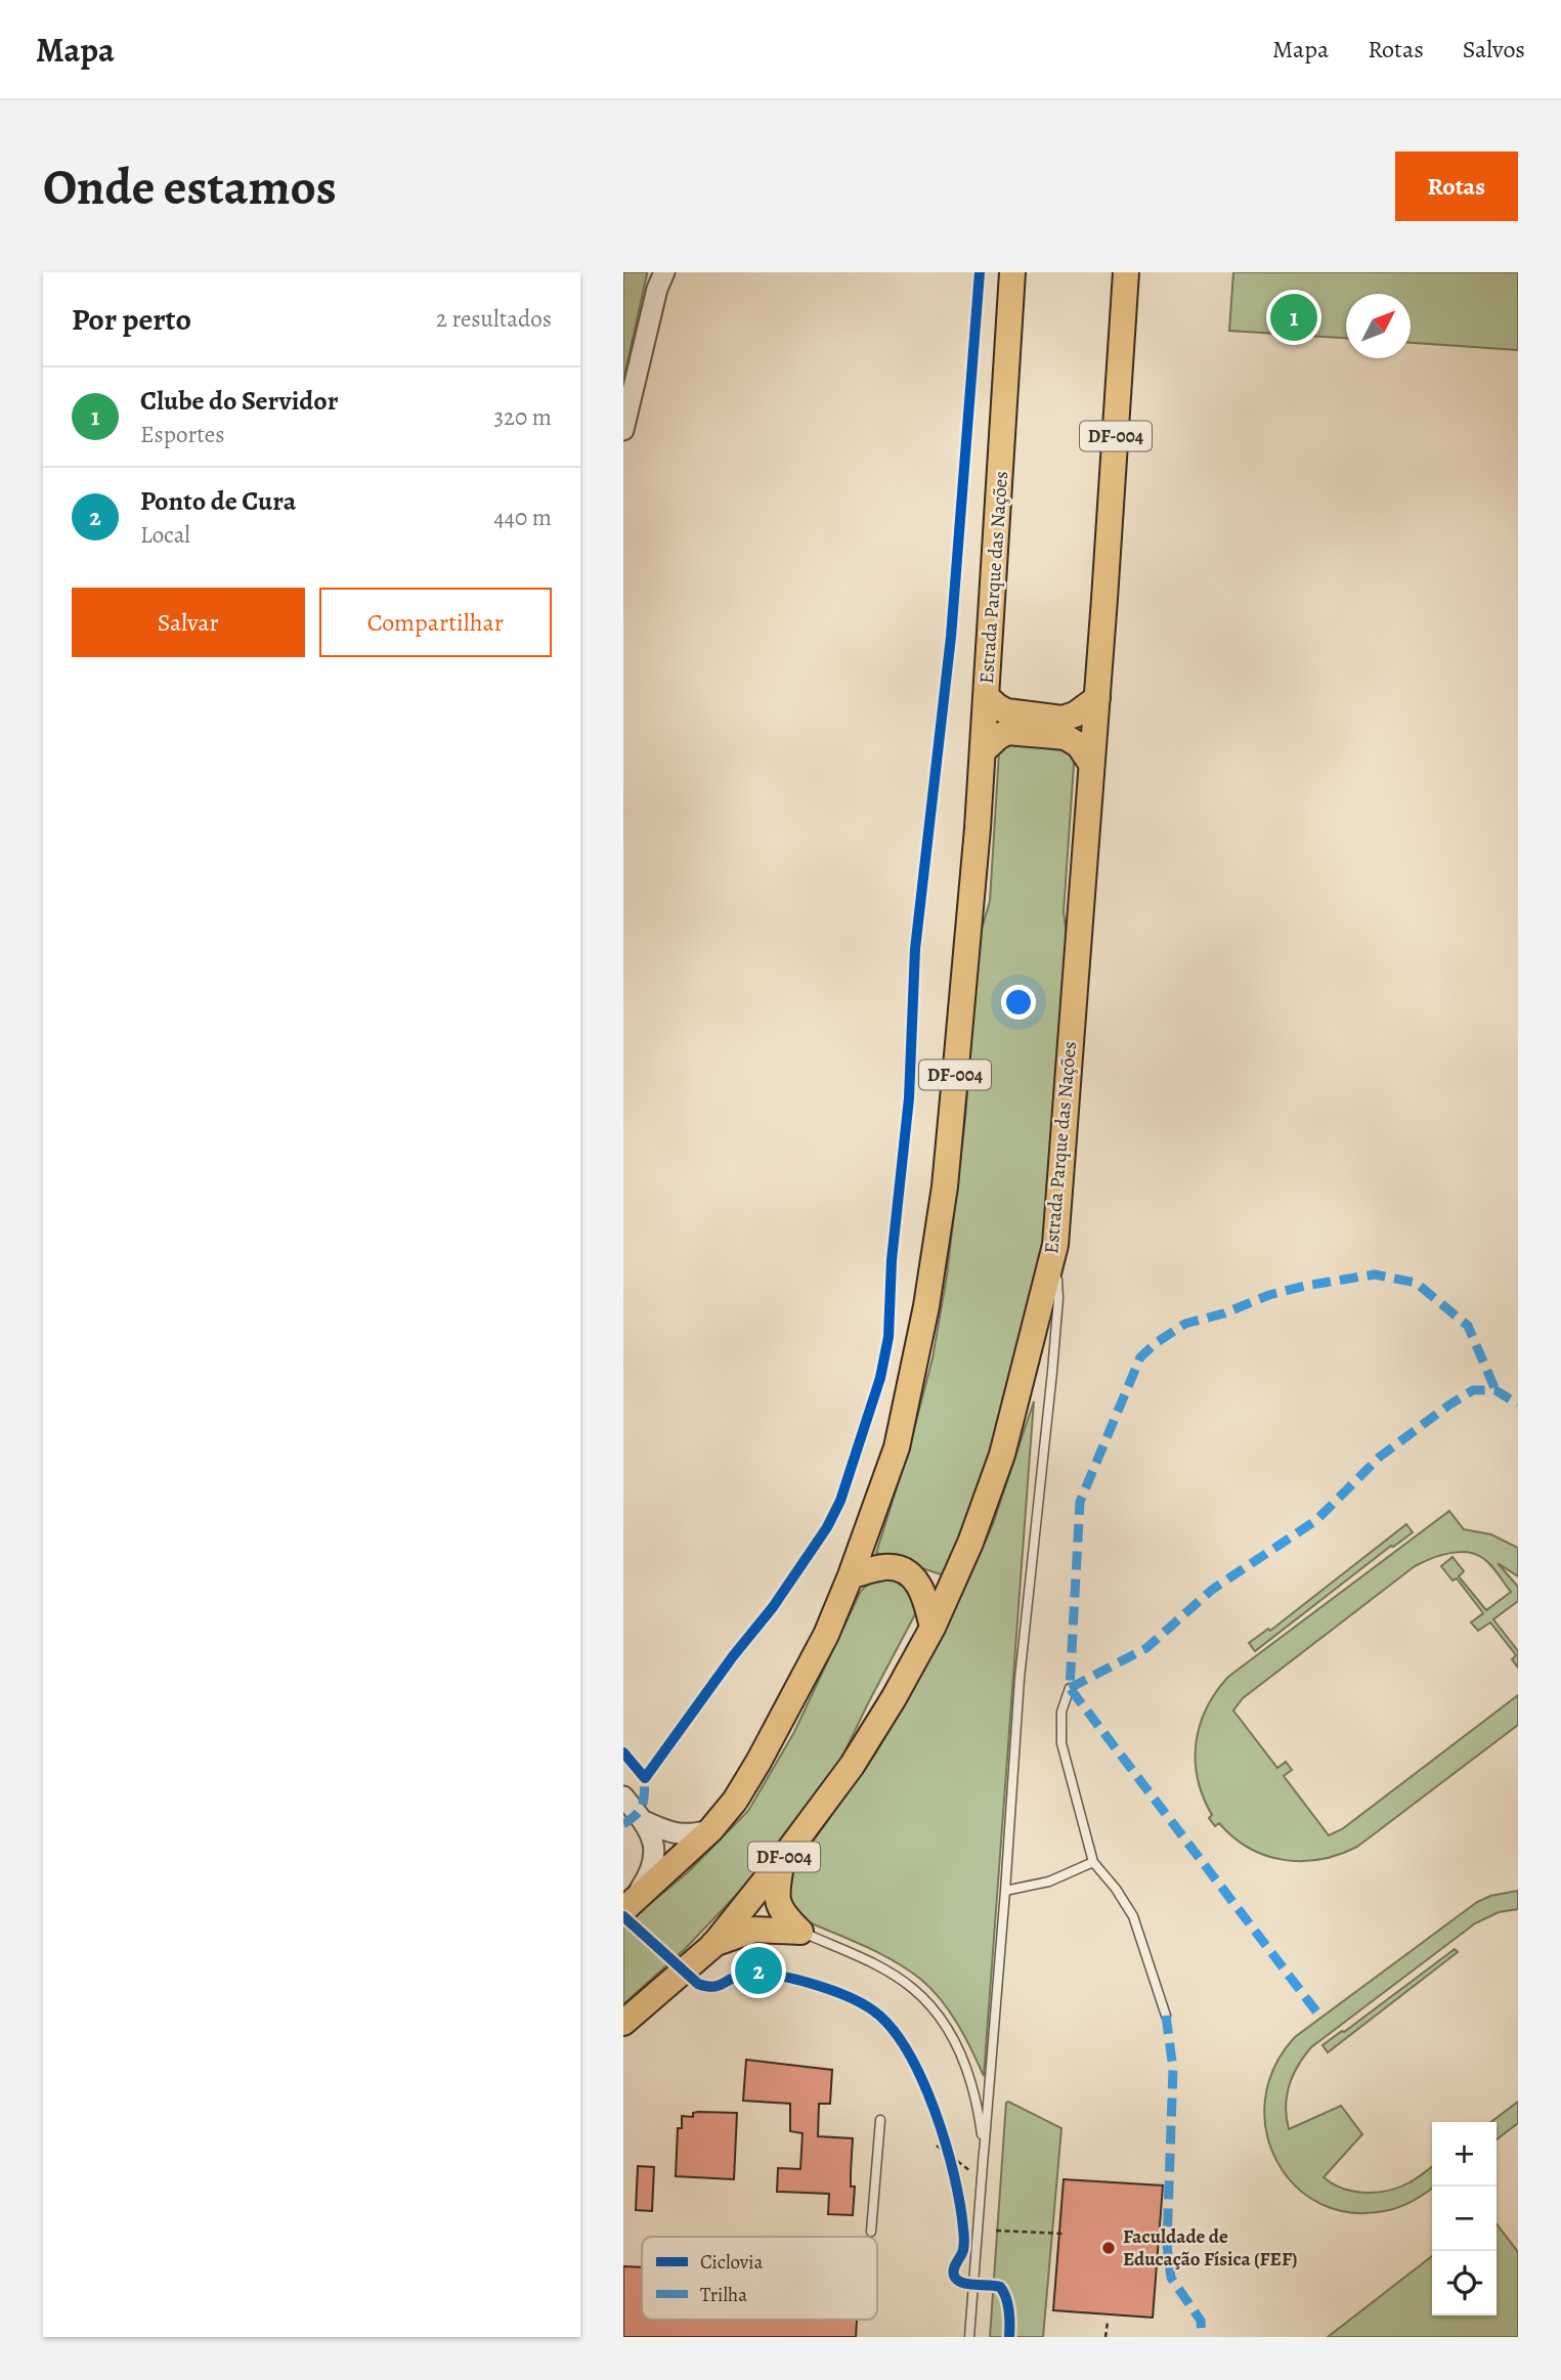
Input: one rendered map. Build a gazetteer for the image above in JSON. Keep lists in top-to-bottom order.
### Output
{
  "streets": {
    "highway": ["DF-004", "Estrada Parque das Nações"]
  },
  "places": ["Faculdade de Educação Física (FEF)"],
  "legend": ["Ciclovia", "Trilha"],
  "north": "top right",
  "page": {
    "header": "Mapa",
    "nav": ["Mapa", "Rotas", "Salvos"],
    "buttons": [
      "Rotas",
      ["Salvar", "Compartilhar"]
    ],
    "title": "Onde estamos",
    "heading": ["Por perto", "2 resultados"],
    "pins": ["1", "2"],
    "list": [
      {
        "mark": "1",
        "name": "Clube do Servidor",
        "note": "Esportes",
        "value": "320 m"
      },
      {
        "mark": "2",
        "name": "Ponto de Cura",
        "note": "Local",
        "value": "440 m"
      }
    ],
    "map_buttons": ["+", "−"]
  }
}
